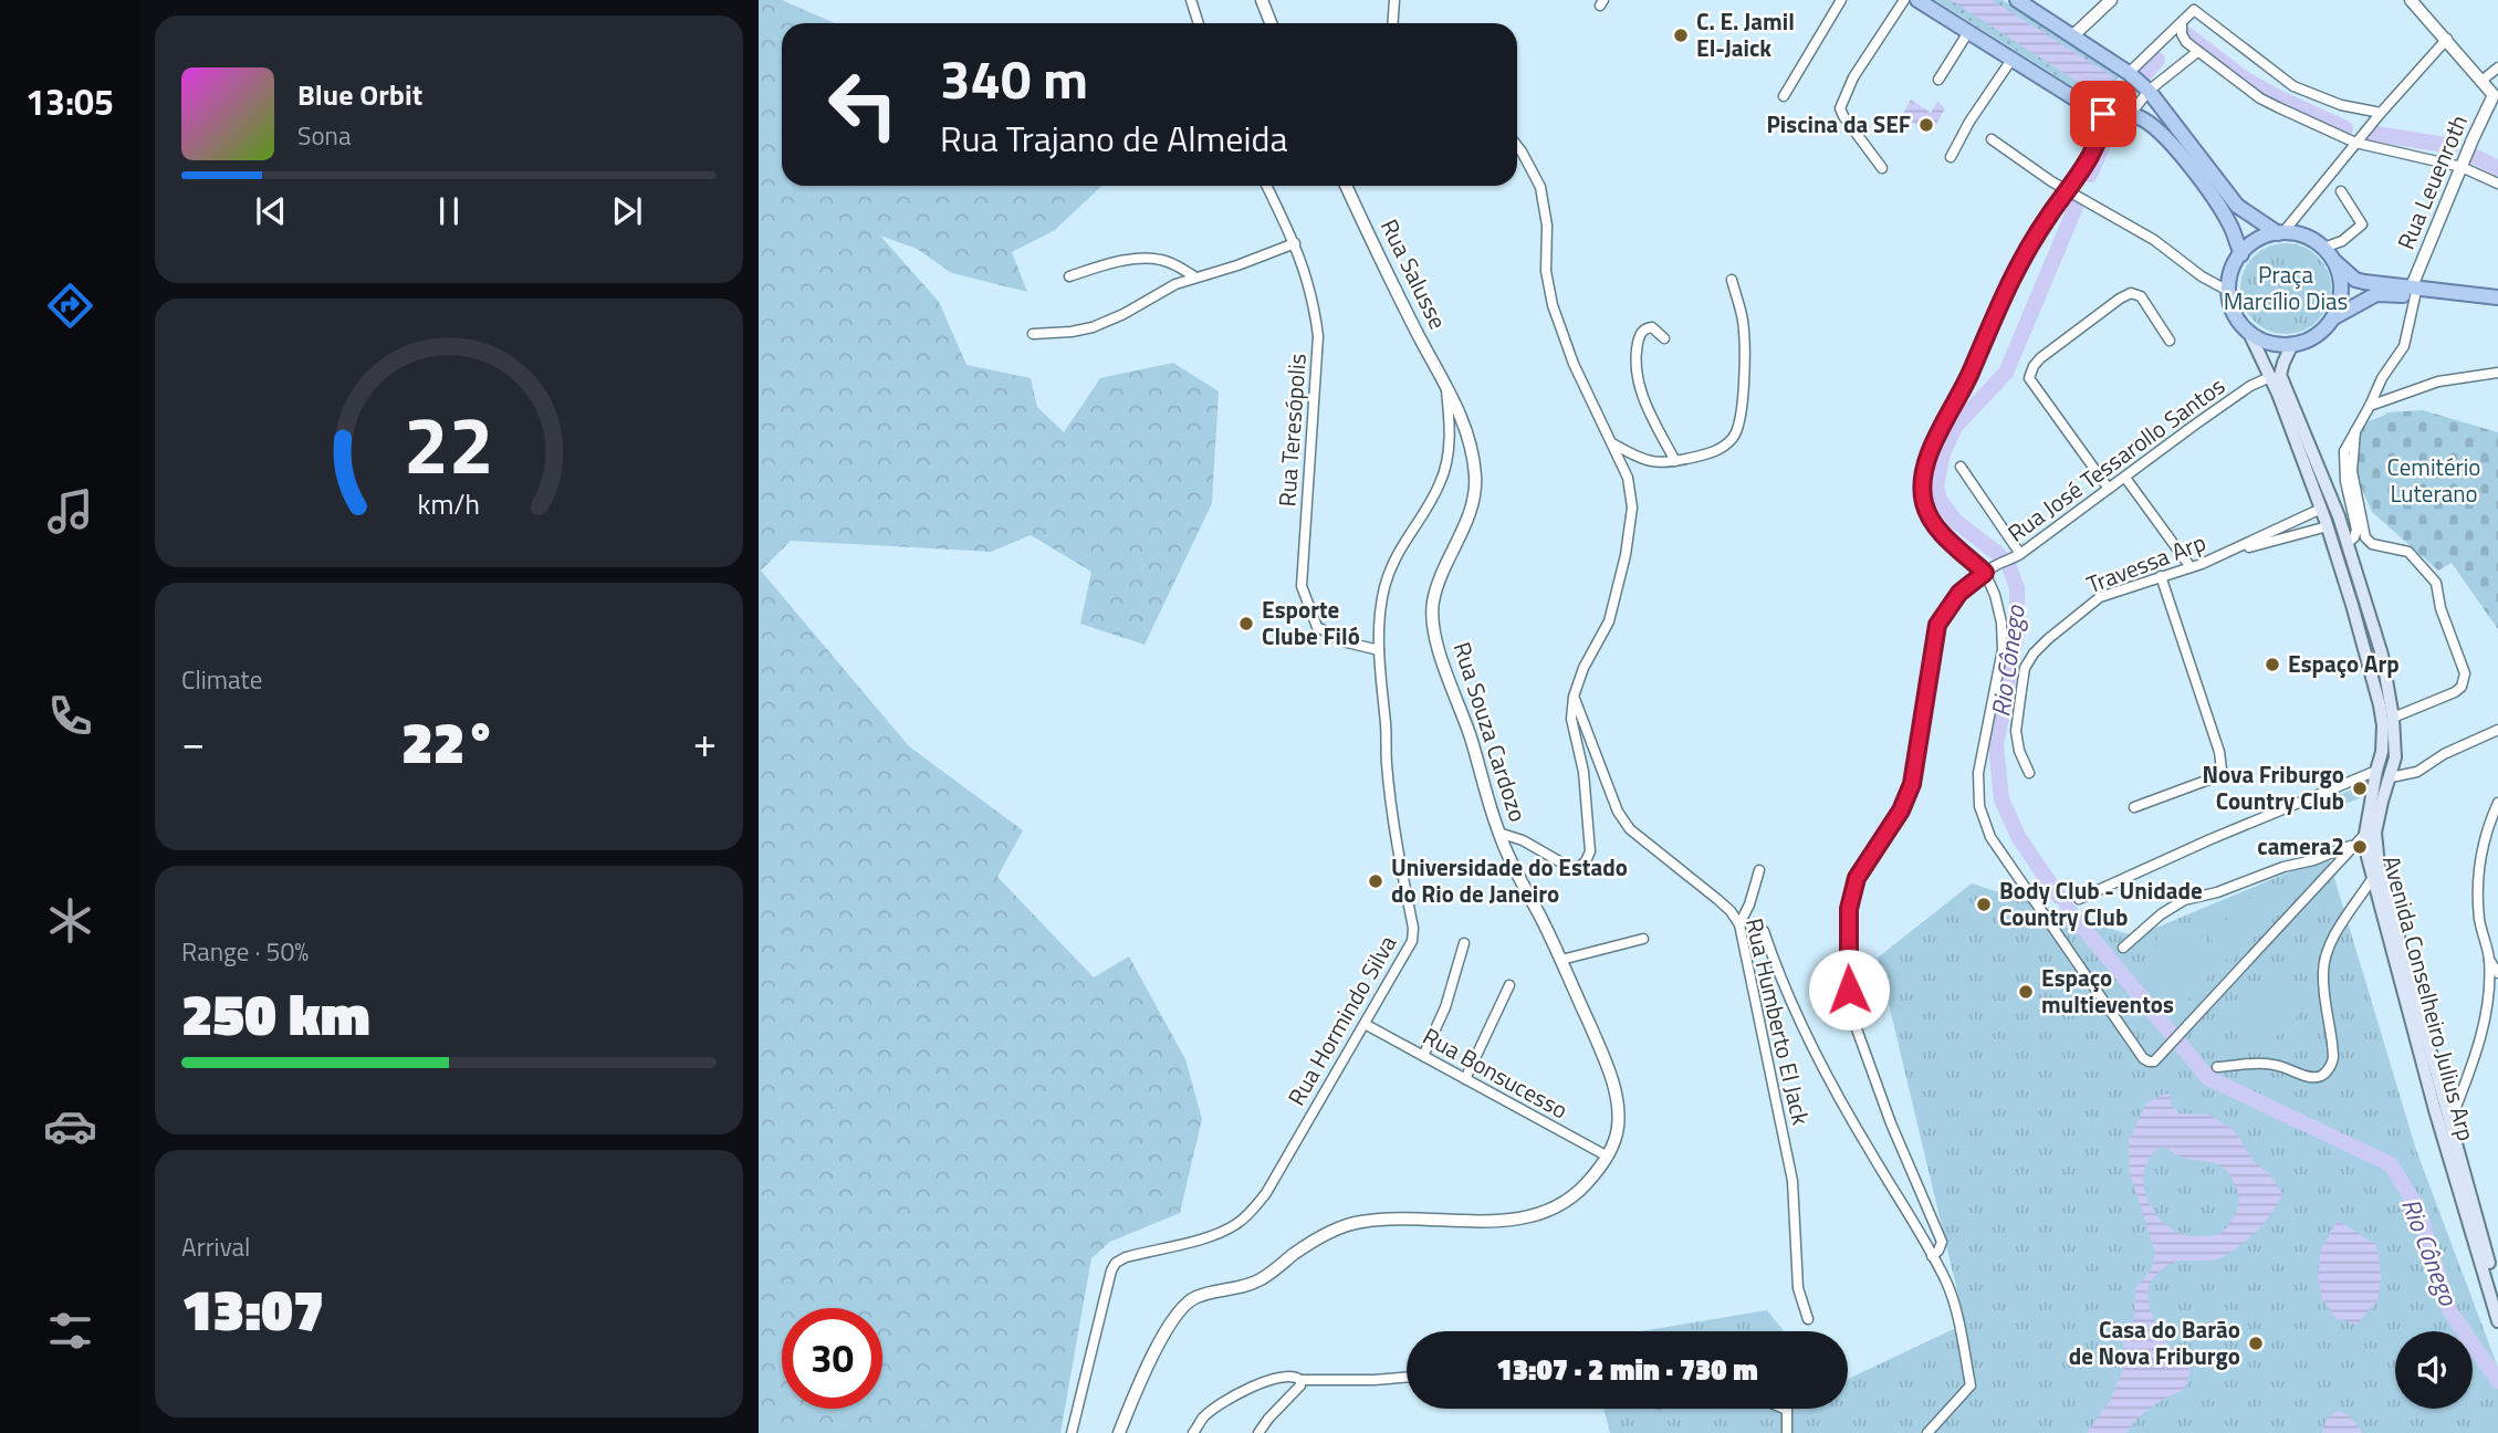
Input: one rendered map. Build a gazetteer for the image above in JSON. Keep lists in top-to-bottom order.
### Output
{
  "streets": {
    "main road": ["Avenida Conselheiro Julius Arp"],
    "street": [
      "Rua Leuenroth",
      "Rua Salusse",
      "Rua Teresópolis",
      "Rua José Tessarollo Santos",
      "Travessa Arp",
      "Rua Souza Cardozo",
      "Rua Hormindo Silva",
      "Rua Humberto El Jack",
      "Rua Bonsucesso"
    ]
  },
  "crossings": [
    ["Rua Salusse", "Rua Souza Cardozo"],
    ["Rua Salusse", "Rua Hormindo Silva"],
    ["Rua Teresópolis", "Rua Hormindo Silva"],
    ["Rua José Tessarollo Santos", "Avenida Conselheiro Julius Arp"],
    ["Travessa Arp", "Avenida Conselheiro Julius Arp"],
    ["Rua Souza Cardozo", "Rua Hormindo Silva"],
    ["Rua Souza Cardozo", "Rua Bonsucesso"],
    ["Rua Hormindo Silva", "Rua Bonsucesso"]
  ],
  "water": ["Rio Cônego"],
  "parks": ["Praça Marcílio Dias", "Cemitério Luterano"],
  "places": [
    "C. E. Jamil El-Jaick",
    "Piscina da SEF",
    "Esporte Clube Filó",
    "Espaço Arp",
    "Nova Friburgo Country Club",
    "camera2",
    "Universidade do Estado do Rio de Janeiro",
    "Body Club - Unidade Country Club",
    "Espaço multieventos",
    "Casa do Barão de Nova Friburgo"
  ],
  "page": {
    "tabs": "13:05",
    "turn": ["340 m", "Rua Trajano de Almeida"],
    "song": ["Blue Orbit", "Sona"],
    "tile": [
      "Climate",
      ["Range · 50%", "250 km"],
      ["Arrival", "13:07"]
    ],
    "heat": ["−", "22°", "+"],
    "limit": "30",
    "trip": "13:07 · 2 min · 730 m",
    "gauge": ["22", "km/h"]
  }
}
